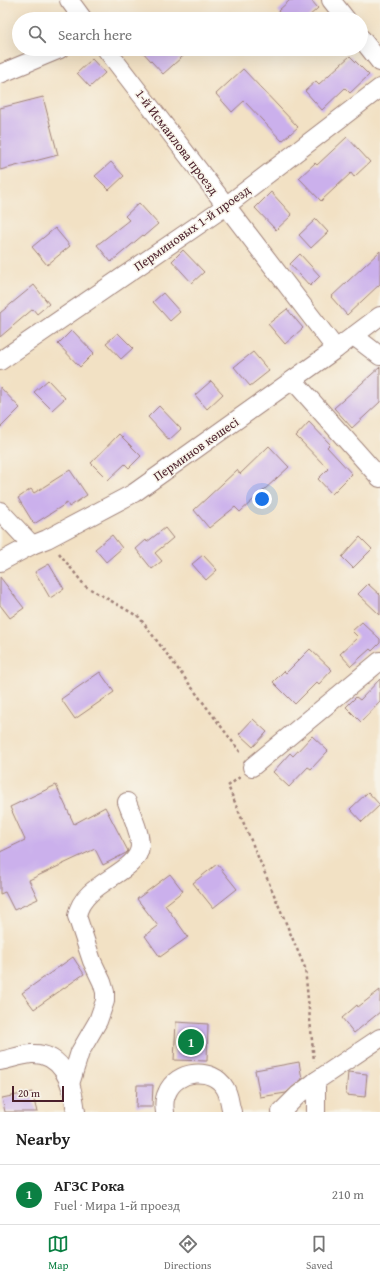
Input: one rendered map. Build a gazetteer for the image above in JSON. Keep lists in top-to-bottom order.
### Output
{
  "streets": {
    "street": ["1-й Исмаилова проезд", "Перминовых 1-й проезд", "Перминов көшесі"]
  },
  "crossings": [
    ["1-й Исмаилова проезд", "Перминовых 1-й проезд"],
    ["1-й Исмаилова проезд", "Перминов көшесі"]
  ],
  "scale_bar": "20 m",
  "page": {
    "search": "Search here",
    "pins": "1",
    "scale": "20 m",
    "heading": "Nearby",
    "list": [
      {
        "mark": "1",
        "name": "АГЗС Рока",
        "note": "Fuel · Мира 1-й проезд",
        "value": "210 m"
      }
    ],
    "nav": ["Map", "Directions", "Saved"]
  }
}
